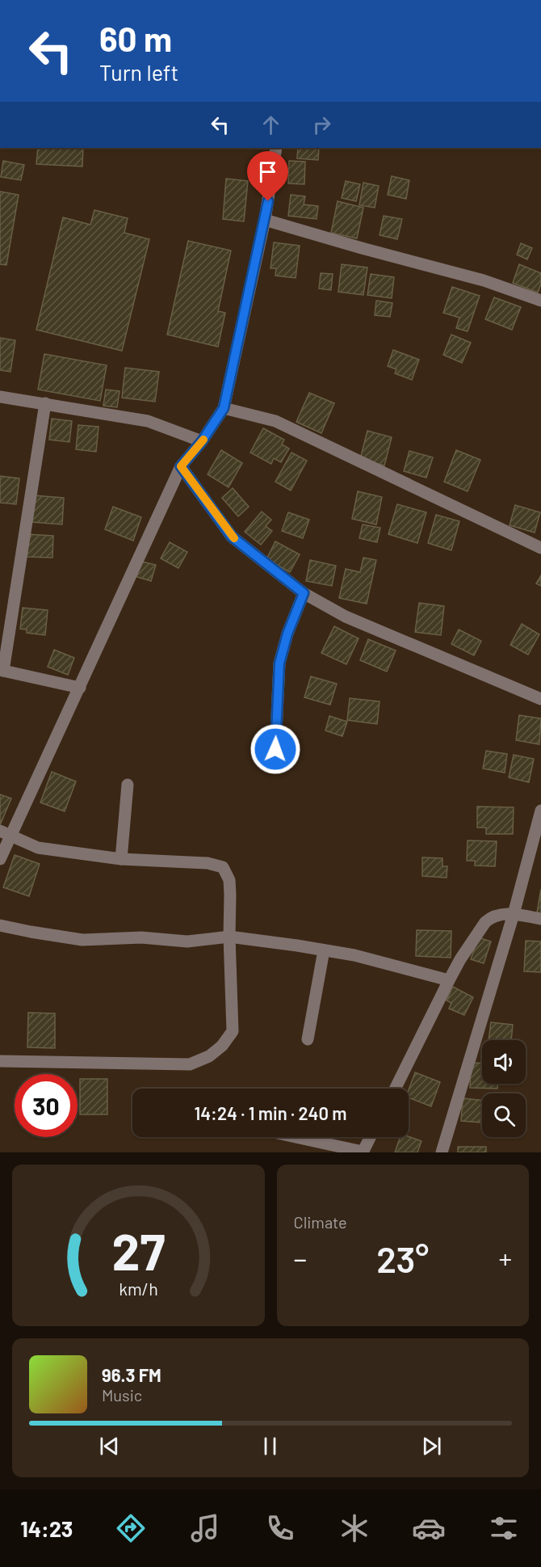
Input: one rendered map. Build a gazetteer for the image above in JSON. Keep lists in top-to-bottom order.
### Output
{
  "page": {
    "turn": ["60 m", "Turn left"],
    "limit": "30",
    "trip": "14:24 · 1 min · 240 m",
    "tile": "Climate",
    "heat": ["−", "23°", "+"],
    "song": ["96.3 FM", "Music"],
    "tabs": "14:23",
    "gauge": ["27", "km/h"]
  }
}
